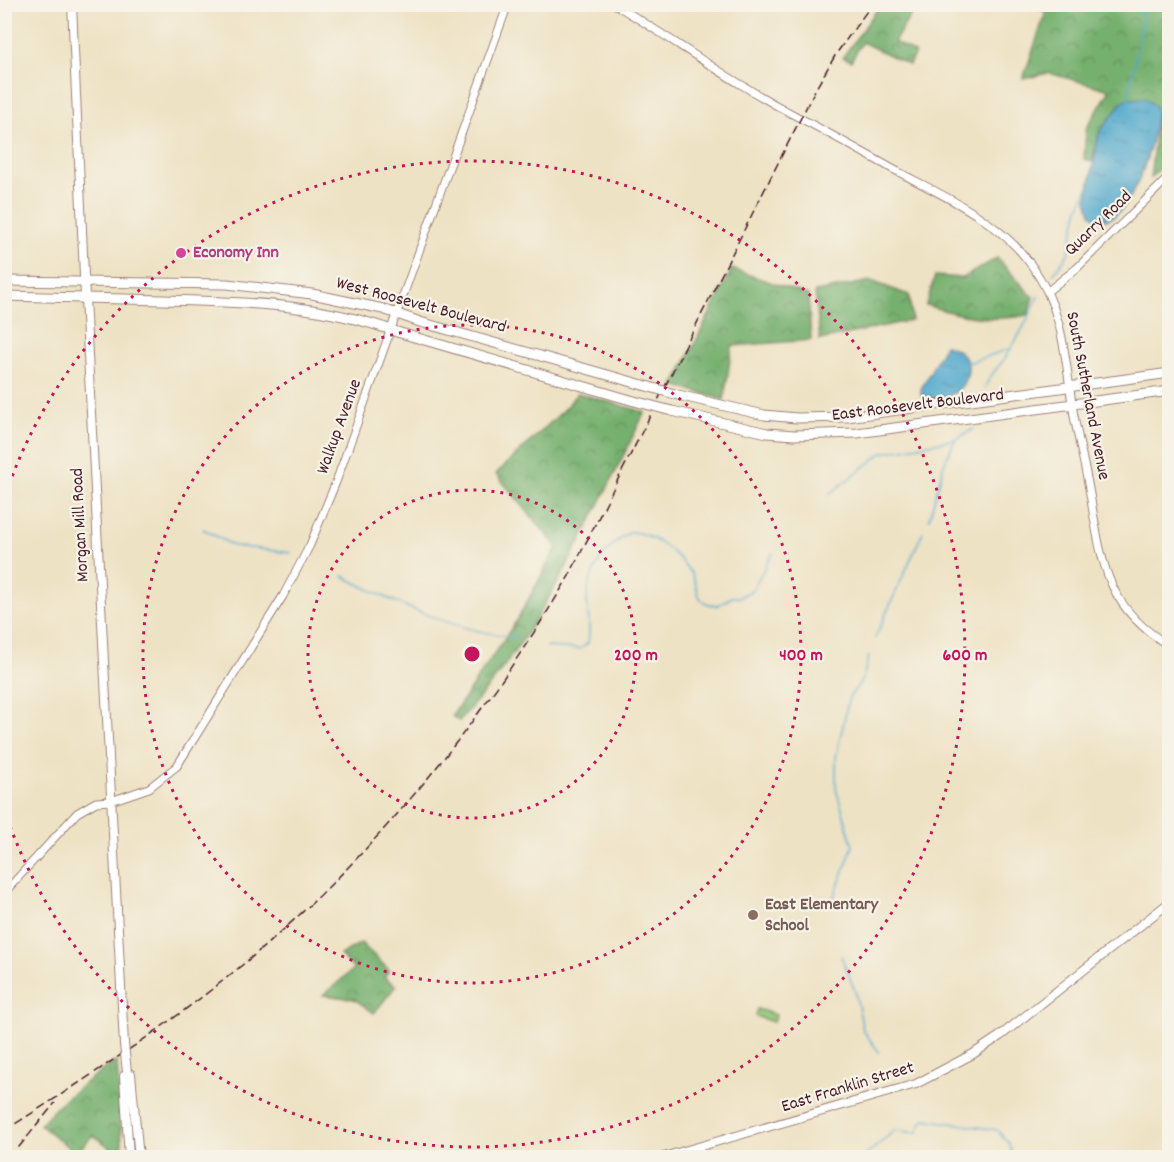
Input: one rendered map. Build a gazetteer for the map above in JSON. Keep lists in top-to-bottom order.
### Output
{
  "streets": {
    "highway": ["West Roosevelt Boulevard", "East Roosevelt Boulevard"],
    "main road": ["Morgan Mill Road", "East Franklin Street"],
    "street": ["Quarry Road", "South Sutherland Avenue", "Walkup Avenue"]
  },
  "crossings": [
    ["Quarry Road", "South Sutherland Avenue"],
    ["West Roosevelt Boulevard", "East Roosevelt Boulevard"],
    ["West Roosevelt Boulevard", "Walkup Avenue"],
    ["West Roosevelt Boulevard", "Morgan Mill Road"],
    ["South Sutherland Avenue", "East Roosevelt Boulevard"],
    ["Walkup Avenue", "Morgan Mill Road"]
  ],
  "places": ["Economy Inn", "East Elementary School"],
  "rings": ["200 m", "400 m", "600 m"]
}
